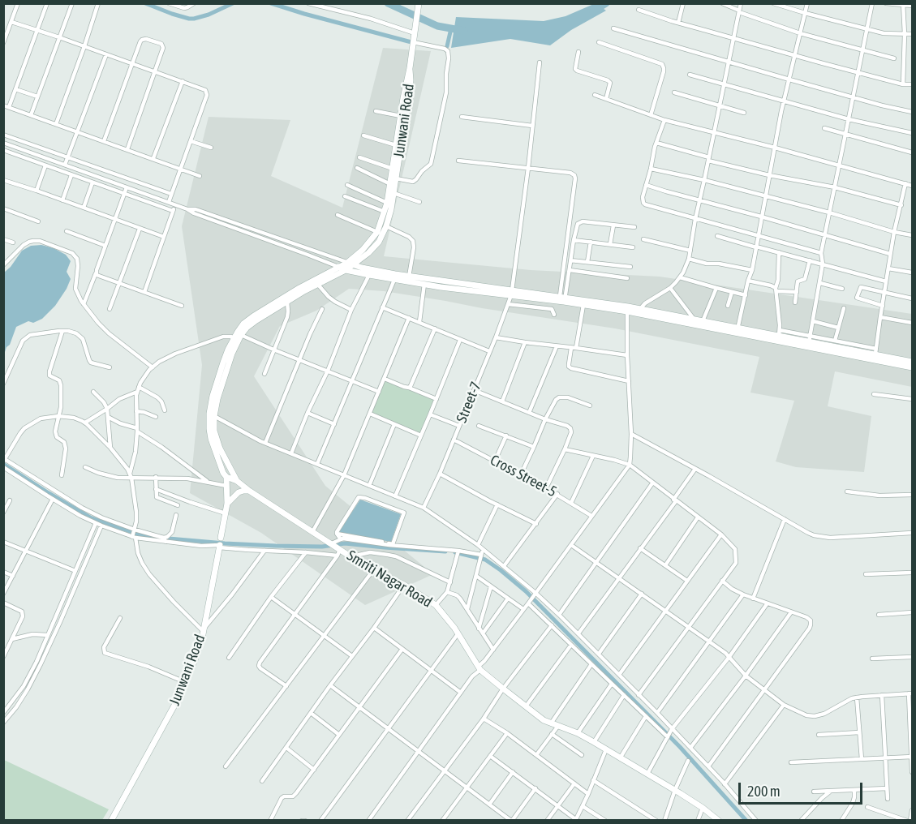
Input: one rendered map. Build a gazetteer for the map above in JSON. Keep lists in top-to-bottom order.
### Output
{
  "streets": {
    "main road": ["Junwani Road", "Smriti Nagar Road"],
    "street": ["Street-7", "Cross Street-5"]
  },
  "crossings": [
    ["Junwani Road", "Smriti Nagar Road"],
    ["Street-7", "Cross Street-5"]
  ],
  "scale_bar": "200 m"
}
